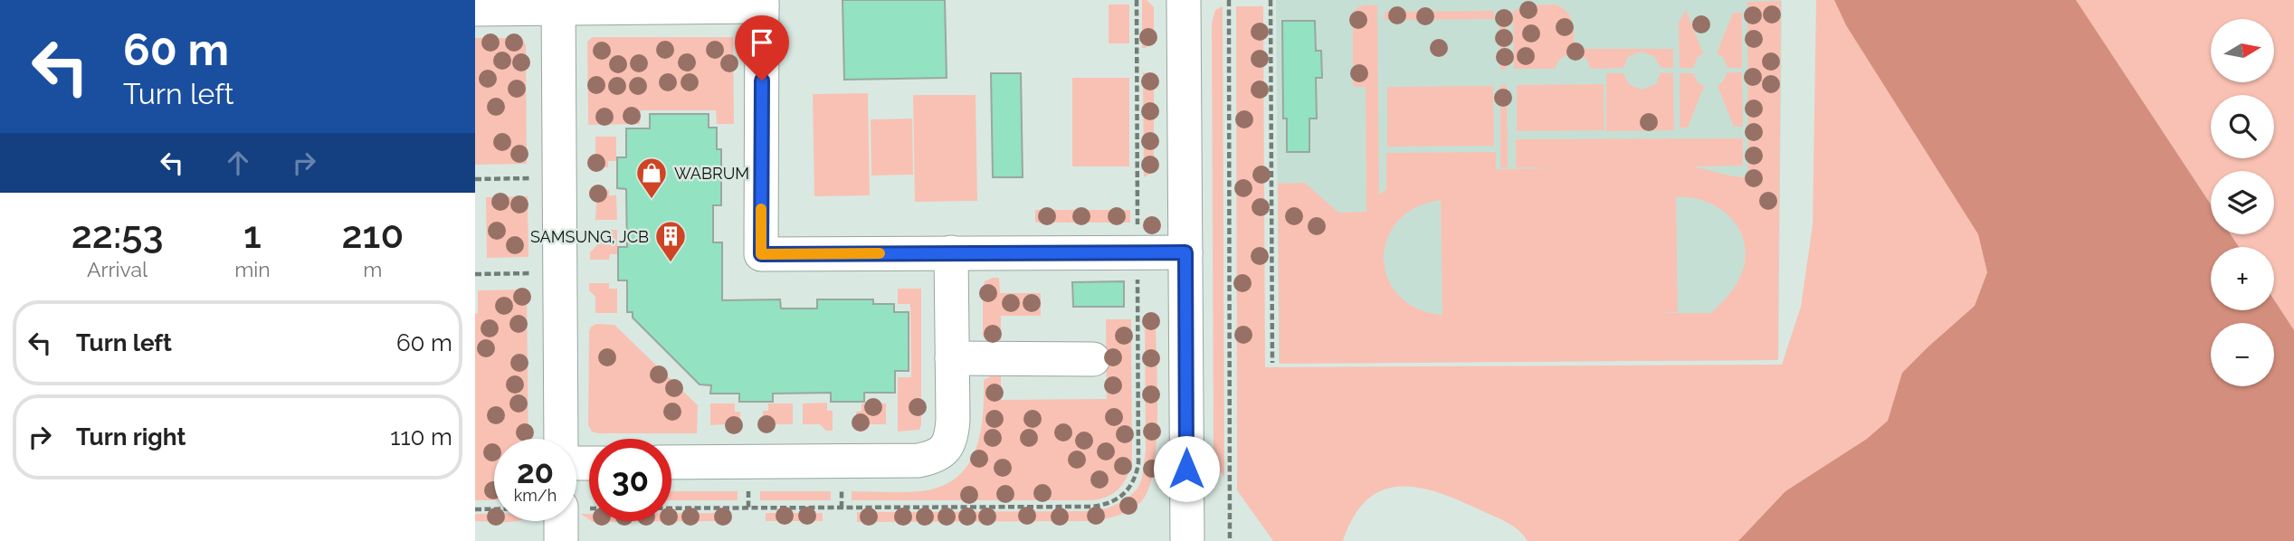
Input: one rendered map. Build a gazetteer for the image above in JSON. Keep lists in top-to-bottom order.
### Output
{
  "places": {
    "shop": ["WABRUM"],
    "building": ["SAMSUNG, JCB"]
  },
  "north": "right",
  "page": {
    "turn": ["60 m", "Turn left"],
    "map_buttons": ["+", "−"],
    "eta": [
      "22:53",
      "Arrival",
      "1",
      "min",
      "210",
      "m"
    ],
    "list": [
      {
        "name": "Turn left",
        "value": "60 m"
      },
      {
        "name": "Turn right",
        "value": "110 m"
      }
    ],
    "speed": "20 km/h",
    "limit": "30"
  }
}
